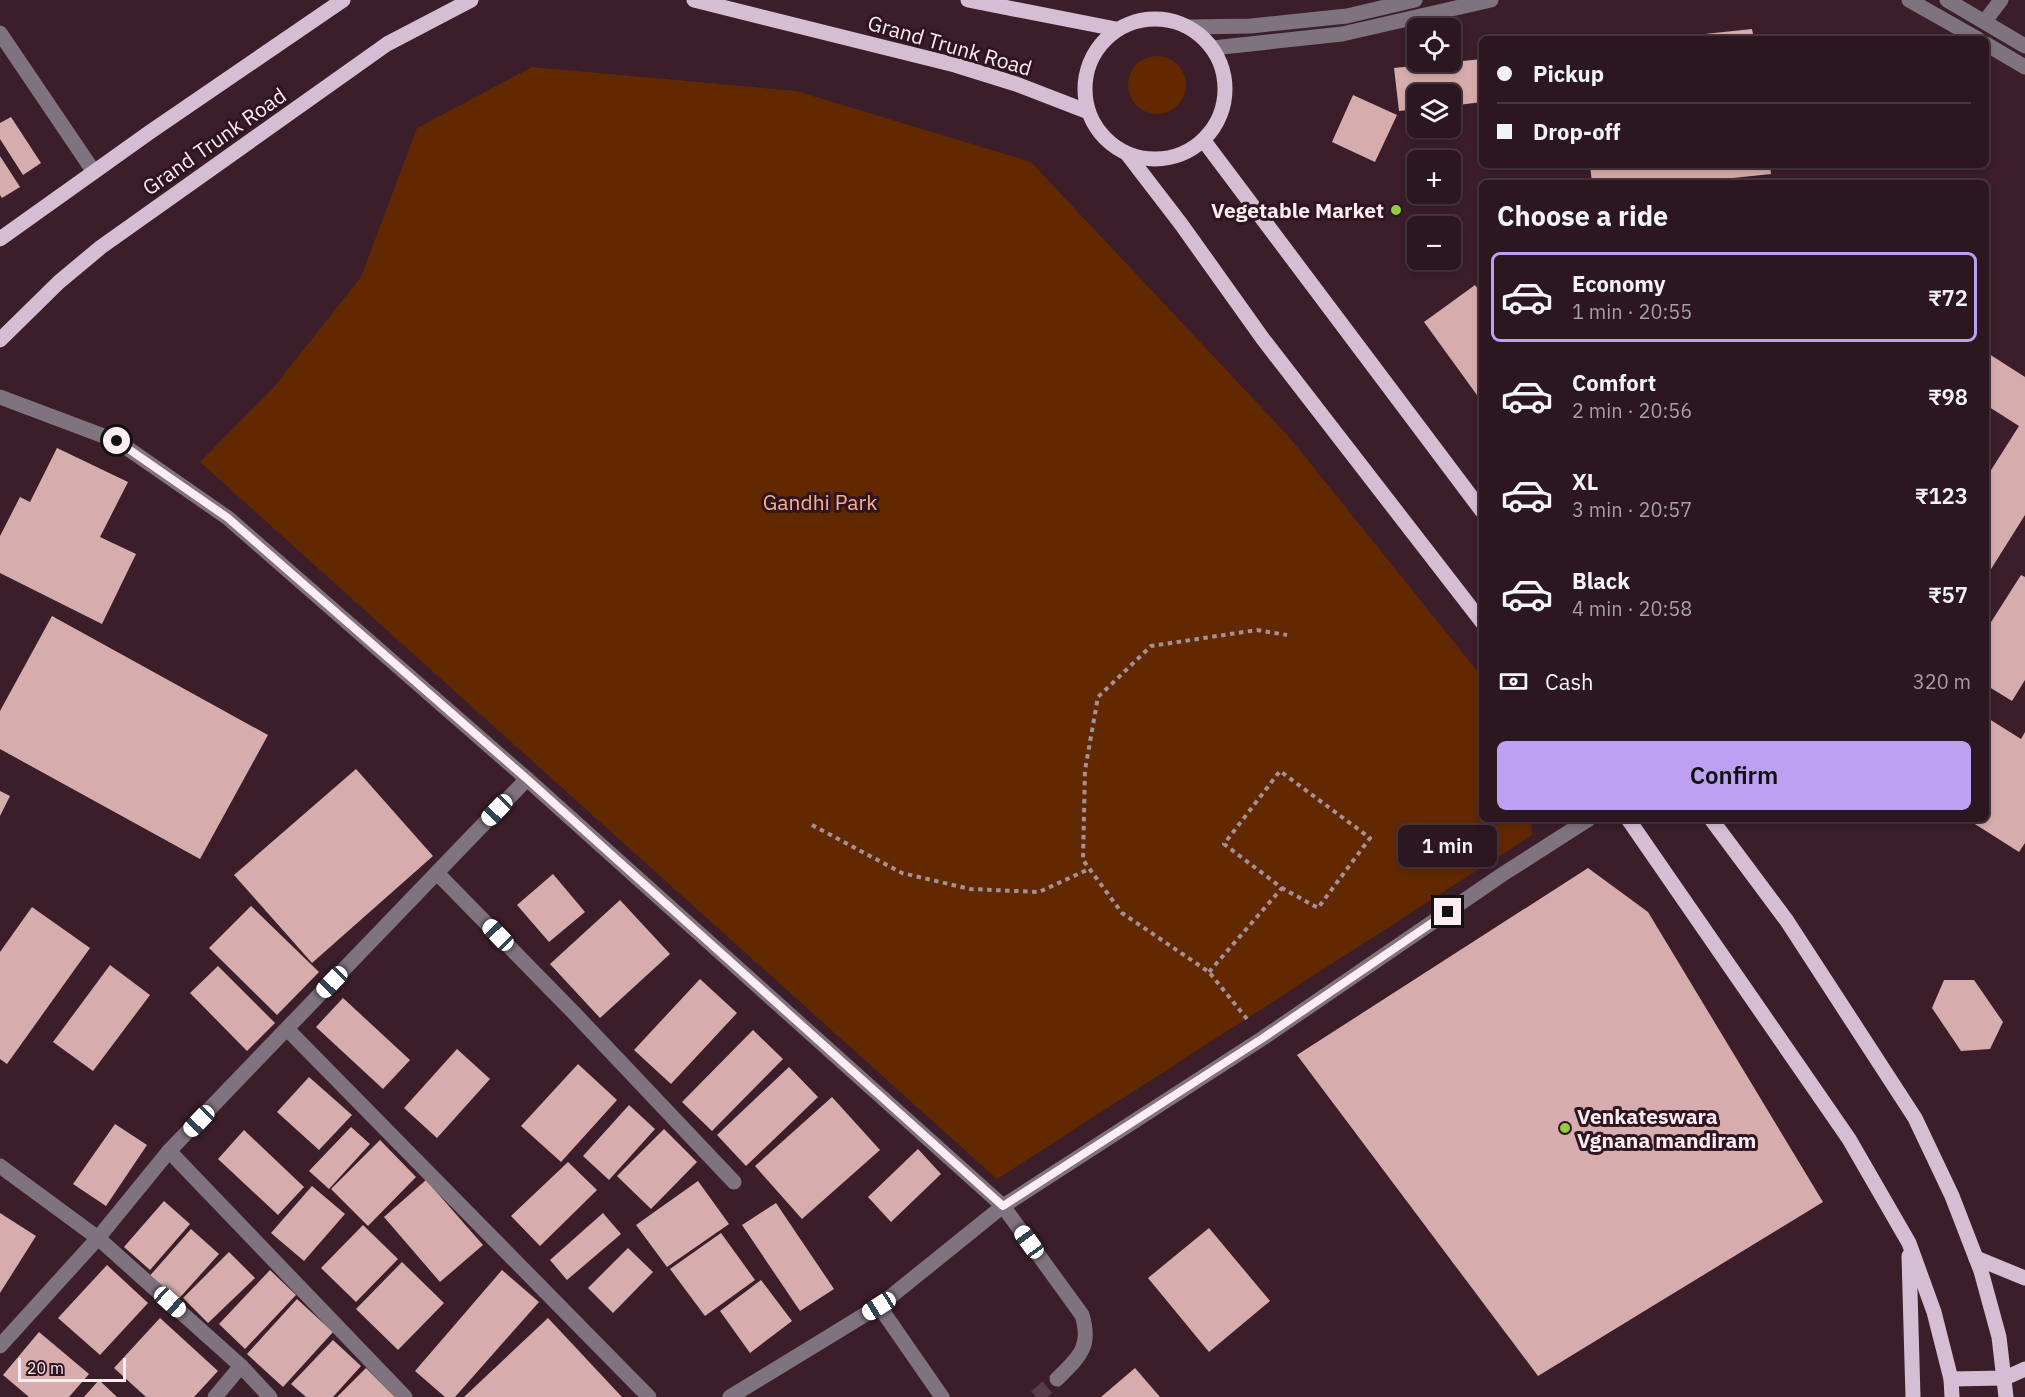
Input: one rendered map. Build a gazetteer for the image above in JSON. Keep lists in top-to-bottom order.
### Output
{
  "streets": {
    "main road": ["Grand Trunk Road"]
  },
  "parks": ["Gandhi Park"],
  "places": ["Vegetable Market", "Venkateswara Vgnana mandiram"],
  "scale_bar": "20 m",
  "page": {
    "map_buttons": ["+", "−"],
    "banner": ["Pickup", "Drop-off"],
    "heading": "Choose a ride",
    "list": [
      {
        "name": "Economy",
        "note": "1 min · 20:55",
        "value": "₹72"
      },
      {
        "name": "Comfort",
        "note": "2 min · 20:56",
        "value": "₹98"
      },
      {
        "name": "XL",
        "note": "3 min · 20:57",
        "value": "₹123"
      },
      {
        "name": "Black",
        "note": "4 min · 20:58",
        "value": "₹57"
      }
    ],
    "pay": ["Cash", "320 m"],
    "buttons": "Confirm",
    "bubble": "1 min",
    "scale": "20 m"
  }
}
